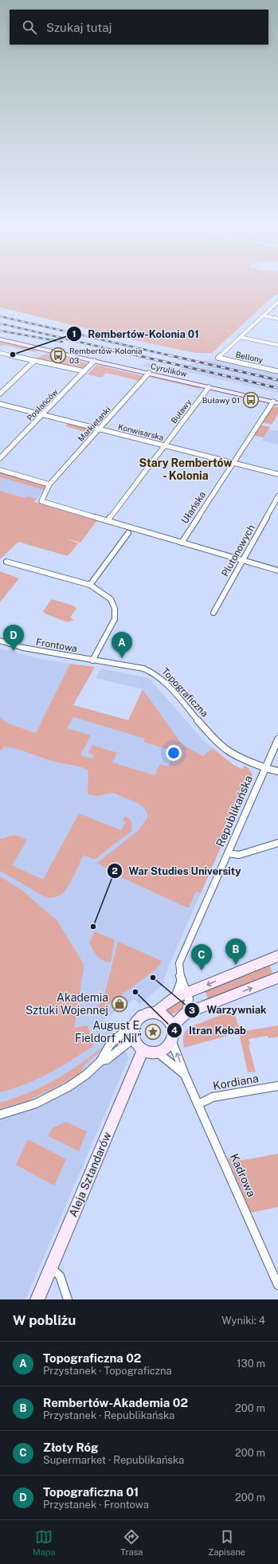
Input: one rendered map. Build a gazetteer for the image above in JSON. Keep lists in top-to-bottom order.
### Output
{
  "streets": {
    "street": [
      "Bellony",
      "Cyrulików",
      "Posłańców",
      "Buławy",
      "Markietanki",
      "Konwisarska",
      "Ułańska",
      "Plutonowych",
      "Frontowa",
      "Topograficzna",
      "Republikańska",
      "Kordiana",
      "Aleja Sztandarów",
      "Kadrowa"
    ]
  },
  "crossings": [
    ["Cyrulików", "Posłańców"],
    ["Cyrulików", "Buławy"],
    ["Cyrulików", "Markietanki"],
    ["Cyrulików", "Ułańska"],
    ["Posłańców", "Konwisarska"],
    ["Buławy", "Markietanki"],
    ["Buławy", "Konwisarska"],
    ["Markietanki", "Konwisarska"],
    ["Konwisarska", "Ułańska"],
    ["Frontowa", "Topograficzna"],
    ["Topograficzna", "Republikańska"],
    ["Kordiana", "Kadrowa"],
    ["Aleja Sztandarów", "Kadrowa"]
  ],
  "districts": ["Stary Rembertów - Kolonia"],
  "places": {
    "other": [
      "Rembertów-Kolonia 01",
      "War Studies University",
      "Warzywniak",
      "Itran Kebab"
    ],
    "bus stop": ["Rembertów-Kolonia 03", "Buławy 01"],
    "shop": ["Akademia Sztuki Wojennej"],
    "place": ["August E. Fieldorf „Nil”"]
  },
  "page": {
    "search": "Szukaj tutaj",
    "pins": [
      "D",
      "A",
      "B",
      "C"
    ],
    "heading": ["W pobliżu", "Wyniki: 4"],
    "list": [
      {
        "mark": "A",
        "name": "Topograficzna 02",
        "note": "Przystanek · Topograficzna",
        "value": "130 m"
      },
      {
        "mark": "B",
        "name": "Rembertów-Akademia 02",
        "note": "Przystanek · Republikańska",
        "value": "200 m"
      },
      {
        "mark": "C",
        "name": "Złoty Róg",
        "note": "Supermarket · Republikańska",
        "value": "200 m"
      },
      {
        "mark": "D",
        "name": "Topograficzna 01",
        "note": "Przystanek · Frontowa",
        "value": "200 m"
      }
    ],
    "nav": ["Mapa", "Trasa", "Zapisane"]
  }
}
